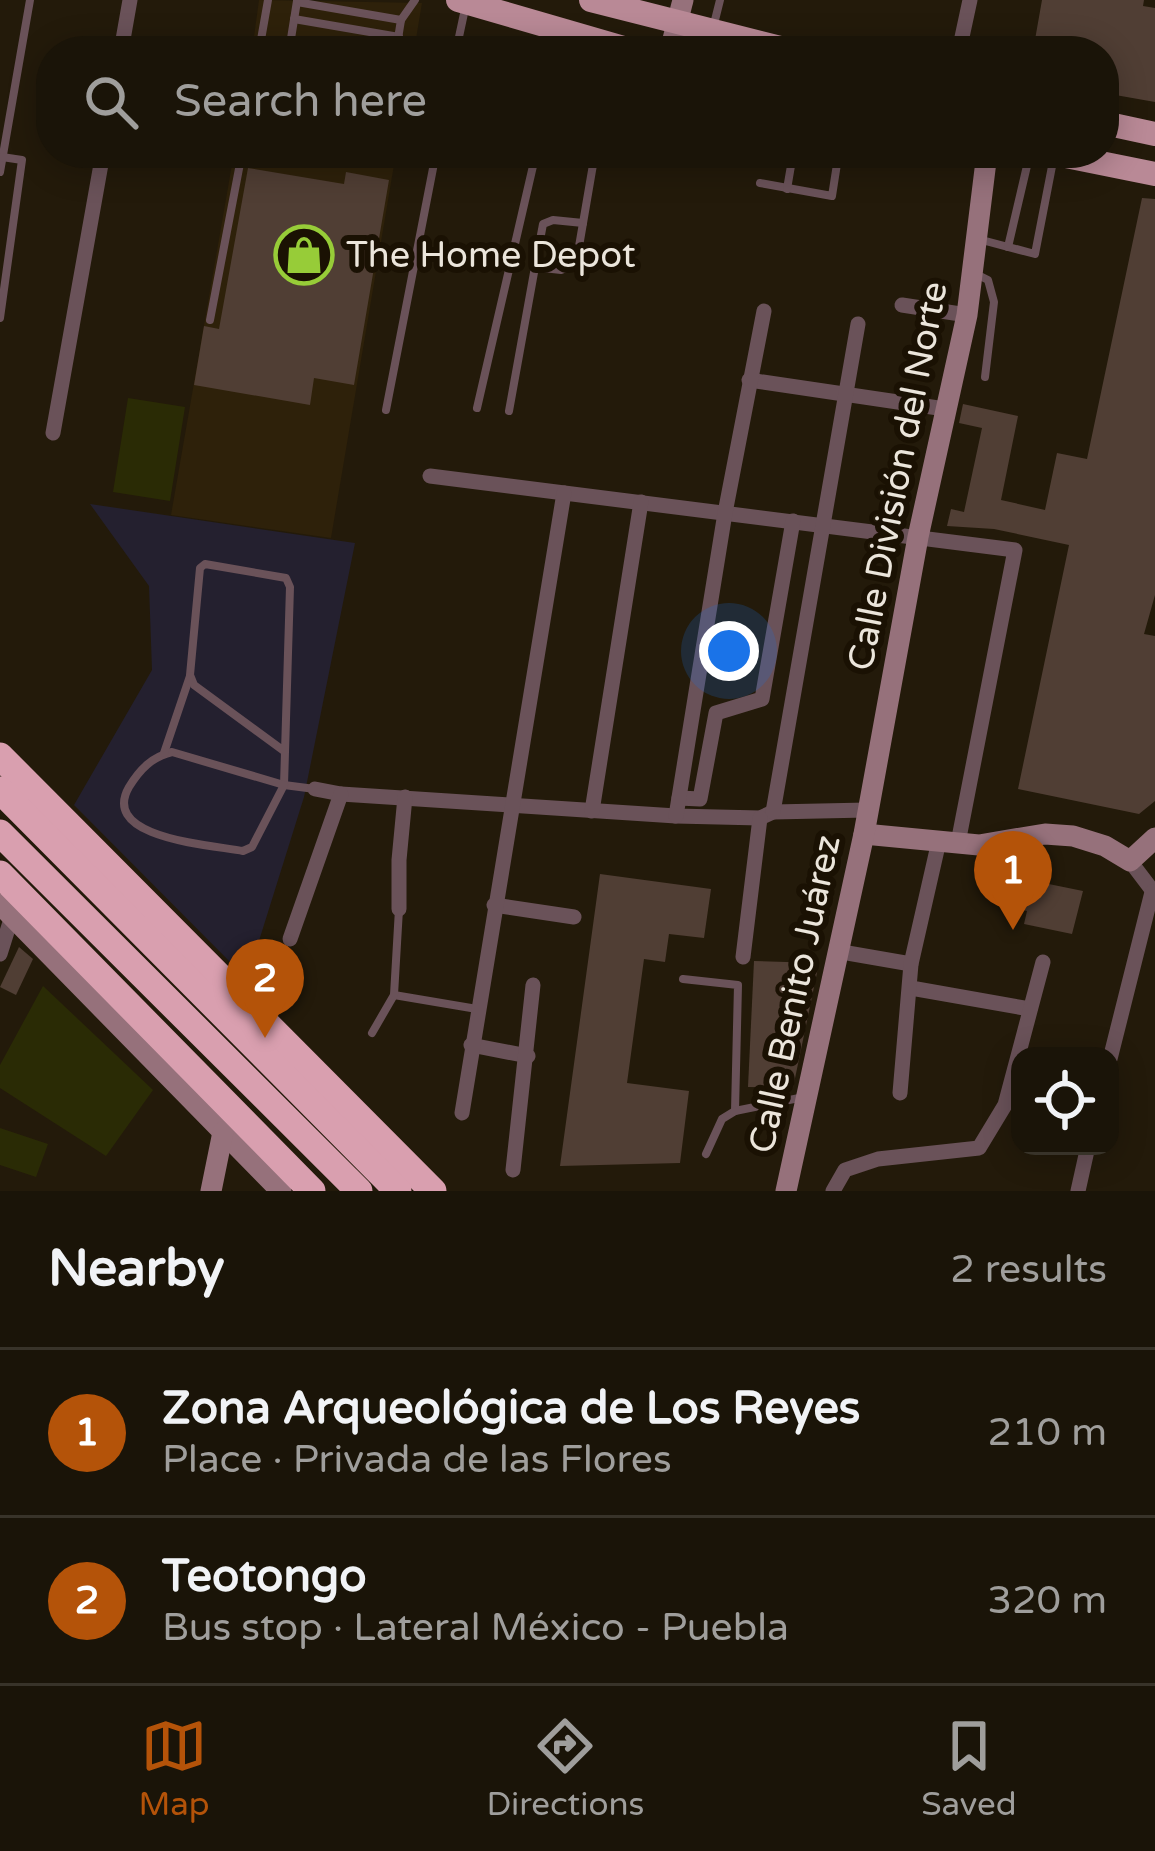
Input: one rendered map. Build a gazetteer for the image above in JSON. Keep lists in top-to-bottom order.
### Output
{
  "streets": {
    "main road": ["Calle División del Norte", "Calle Benito Juárez"]
  },
  "crossings": [
    ["Calle División del Norte", "Calle Benito Juárez"]
  ],
  "places": {
    "shop": ["The Home Depot"]
  },
  "page": {
    "search": "Search here",
    "pins": ["1", "2"],
    "heading": ["Nearby", "2 results"],
    "list": [
      {
        "mark": "1",
        "name": "Zona Arqueológica de Los Reyes",
        "note": "Place · Privada de las Flores",
        "value": "210 m"
      },
      {
        "mark": "2",
        "name": "Teotongo",
        "note": "Bus stop · Lateral México - Puebla",
        "value": "320 m"
      }
    ],
    "nav": ["Map", "Directions", "Saved"]
  }
}
